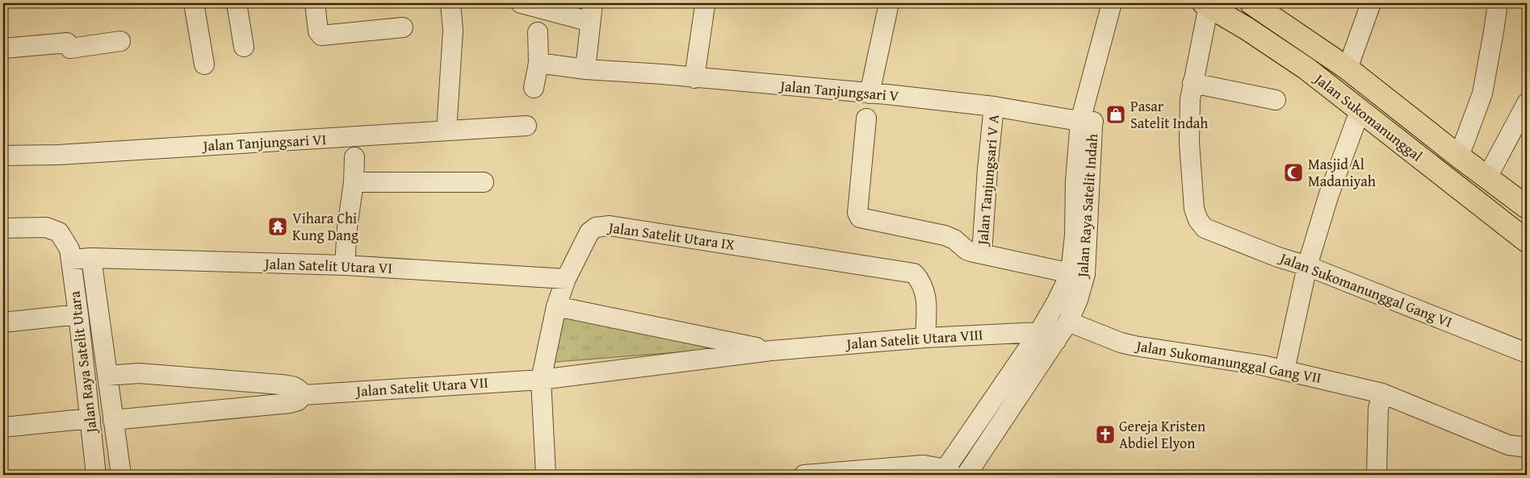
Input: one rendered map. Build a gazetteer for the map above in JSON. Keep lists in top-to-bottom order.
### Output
{
  "streets": {
    "main road": ["Jalan Sukomanunggal"],
    "street": [
      "Jalan Tanjungsari V",
      "Jalan Tanjungsari VI",
      "Jalan Tanjungsari V A",
      "Jalan Raya Satelit Indah",
      "Jalan Satelit Utara IX",
      "Jalan Satelit Utara VI",
      "Jalan Sukomanunggal Gang VI",
      "Jalan Satelit Utara VIII",
      "Jalan Raya Satelit Utara",
      "Jalan Sukomanunggal Gang VII",
      "Jalan Satelit Utara VII"
    ]
  },
  "crossings": [
    ["Jalan Tanjungsari V", "Jalan Tanjungsari V A"],
    ["Jalan Tanjungsari V", "Jalan Raya Satelit Indah"],
    ["Jalan Tanjungsari V A", "Jalan Raya Satelit Indah"],
    ["Jalan Raya Satelit Indah", "Jalan Satelit Utara VIII"],
    ["Jalan Raya Satelit Indah", "Jalan Sukomanunggal Gang VII"],
    ["Jalan Satelit Utara IX", "Jalan Satelit Utara VI"],
    ["Jalan Satelit Utara IX", "Jalan Satelit Utara VIII"],
    ["Jalan Satelit Utara IX", "Jalan Satelit Utara VII"],
    ["Jalan Satelit Utara VI", "Jalan Raya Satelit Utara"],
    ["Jalan Satelit Utara VIII", "Jalan Satelit Utara VII"],
    ["Jalan Raya Satelit Utara", "Jalan Satelit Utara VII"]
  ],
  "places": {
    "shop": ["Pasar Satelit Indah"],
    "mosque": ["Masjid Al Madaniyah"],
    "temple": ["Vihara Chi Kung Dang"],
    "church": ["Gereja Kristen Abdiel Elyon"]
  }
}
